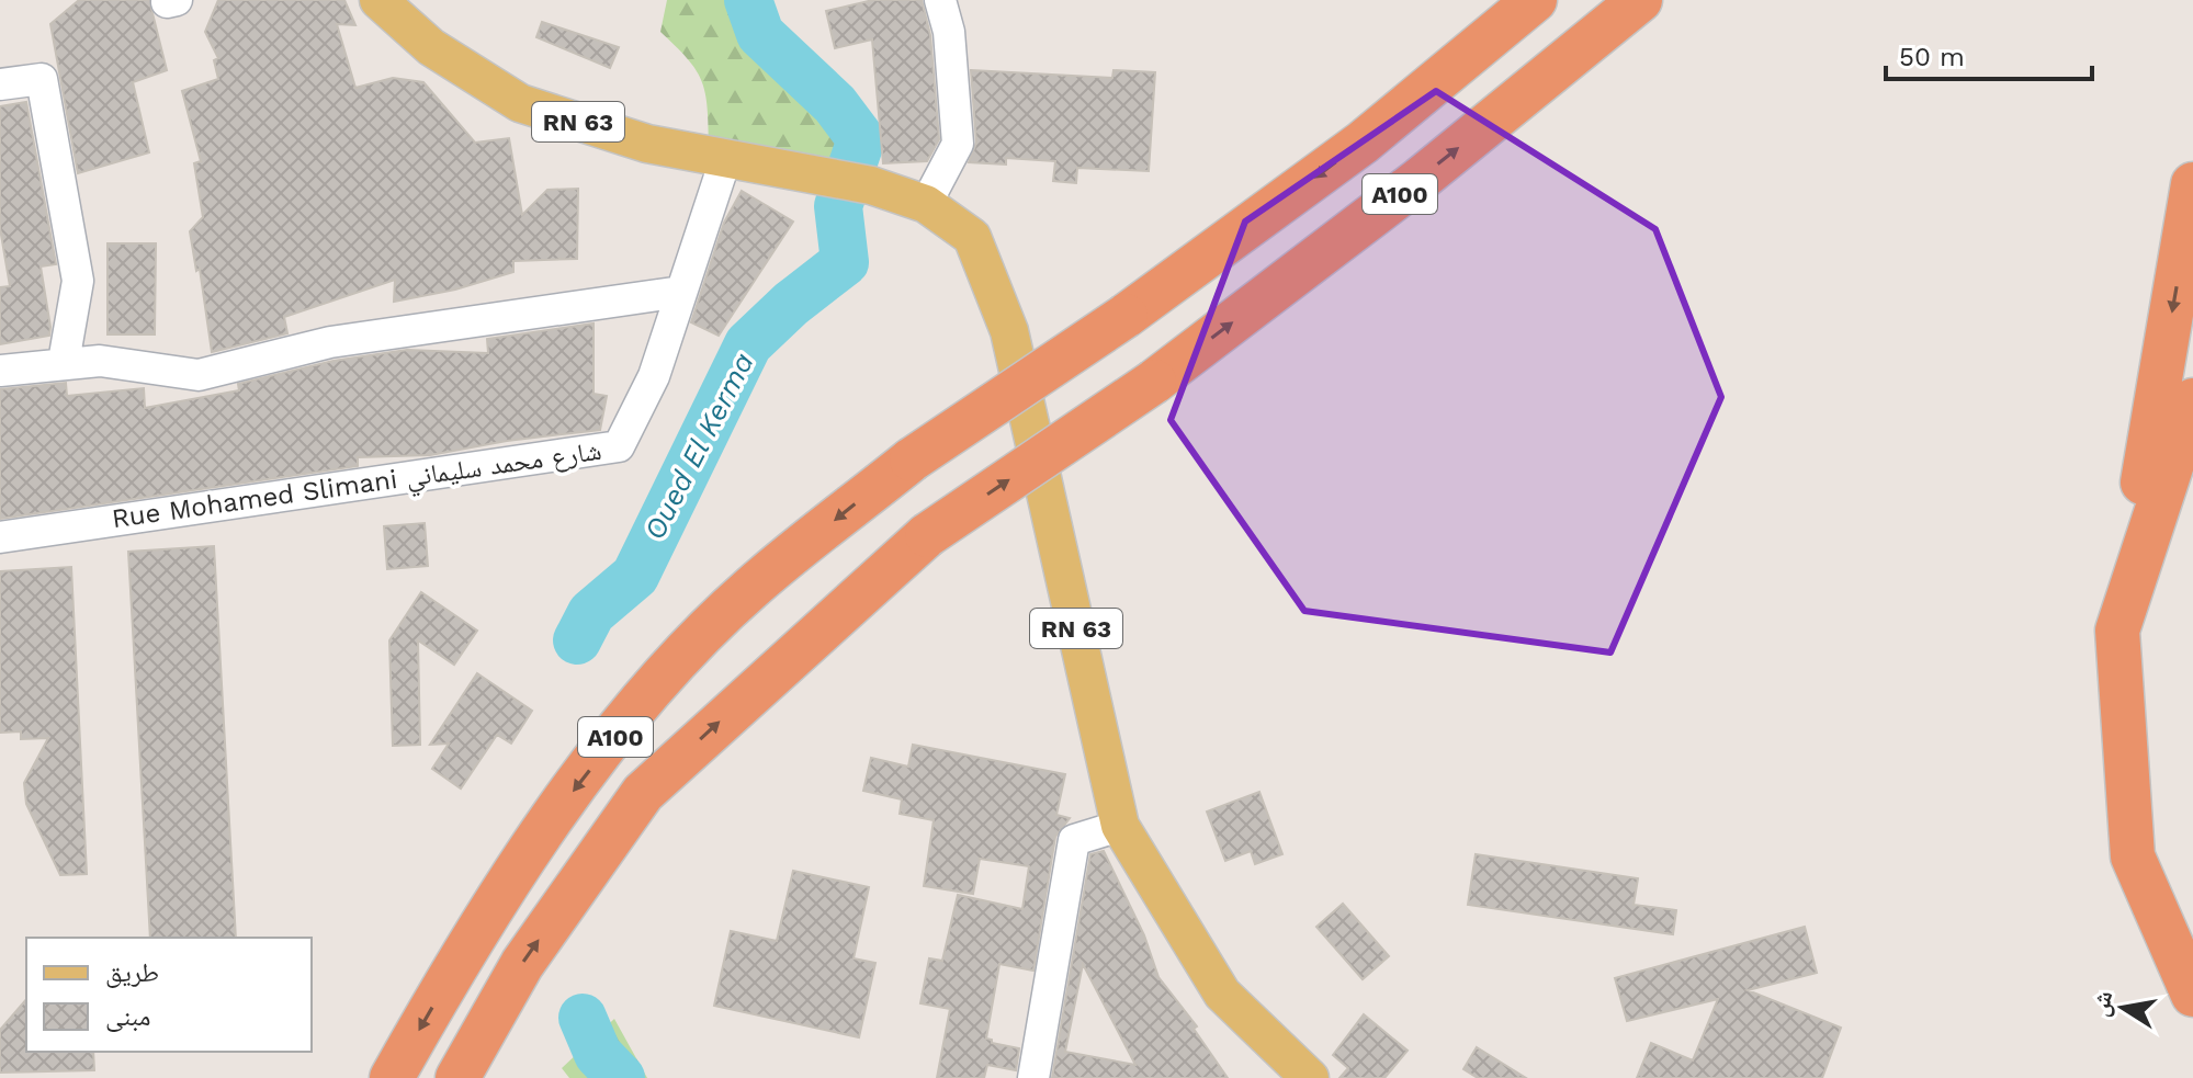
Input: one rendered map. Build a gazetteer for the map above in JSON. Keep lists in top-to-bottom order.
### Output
{
  "streets": {
    "highway": ["A100"],
    "main road": ["RN 63"],
    "street": ["Rue Mohamed Slimani شارع محمد سليماني"]
  },
  "crossings": [
    ["RN 63", "Rue Mohamed Slimani شارع محمد سليماني"]
  ],
  "water": ["Oued El Kerma"],
  "legend": ["طريق", "مبنى"],
  "scale_bar": "50 m",
  "north": "left"
}
